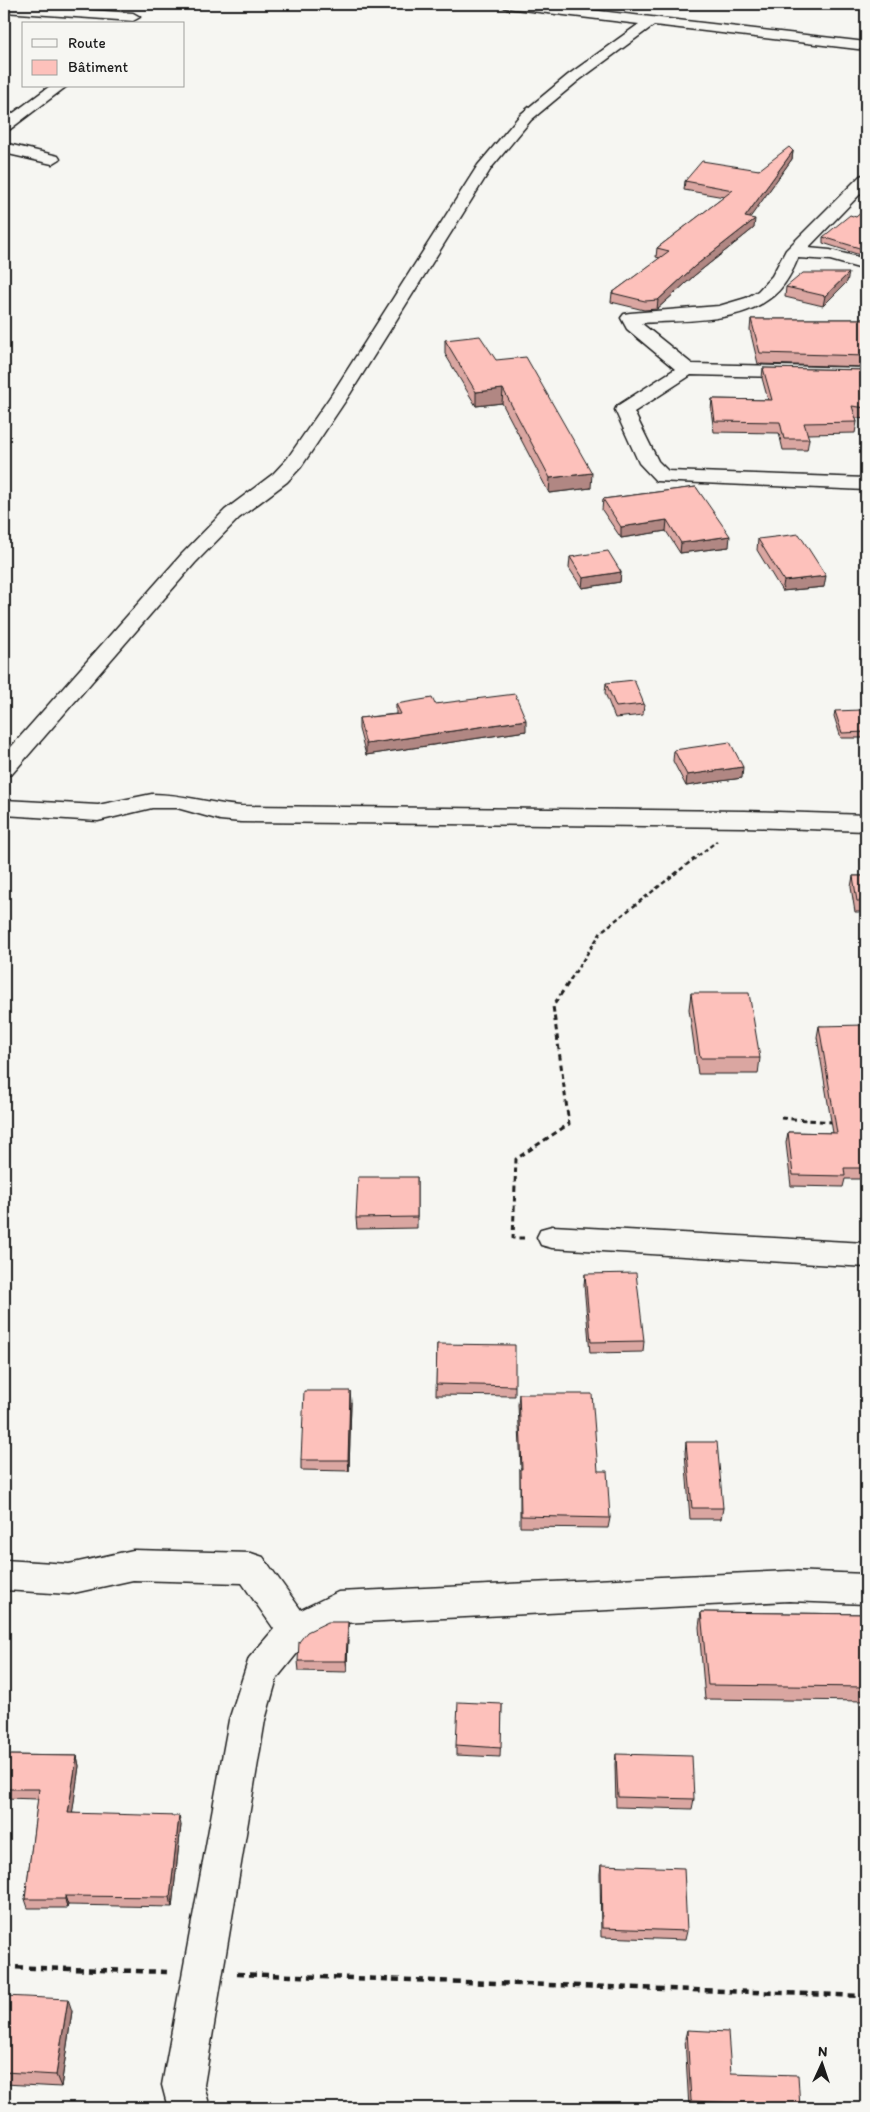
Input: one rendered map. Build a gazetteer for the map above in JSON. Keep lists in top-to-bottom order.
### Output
{
  "legend": ["Route", "Bâtiment"],
  "north": "top"
}
